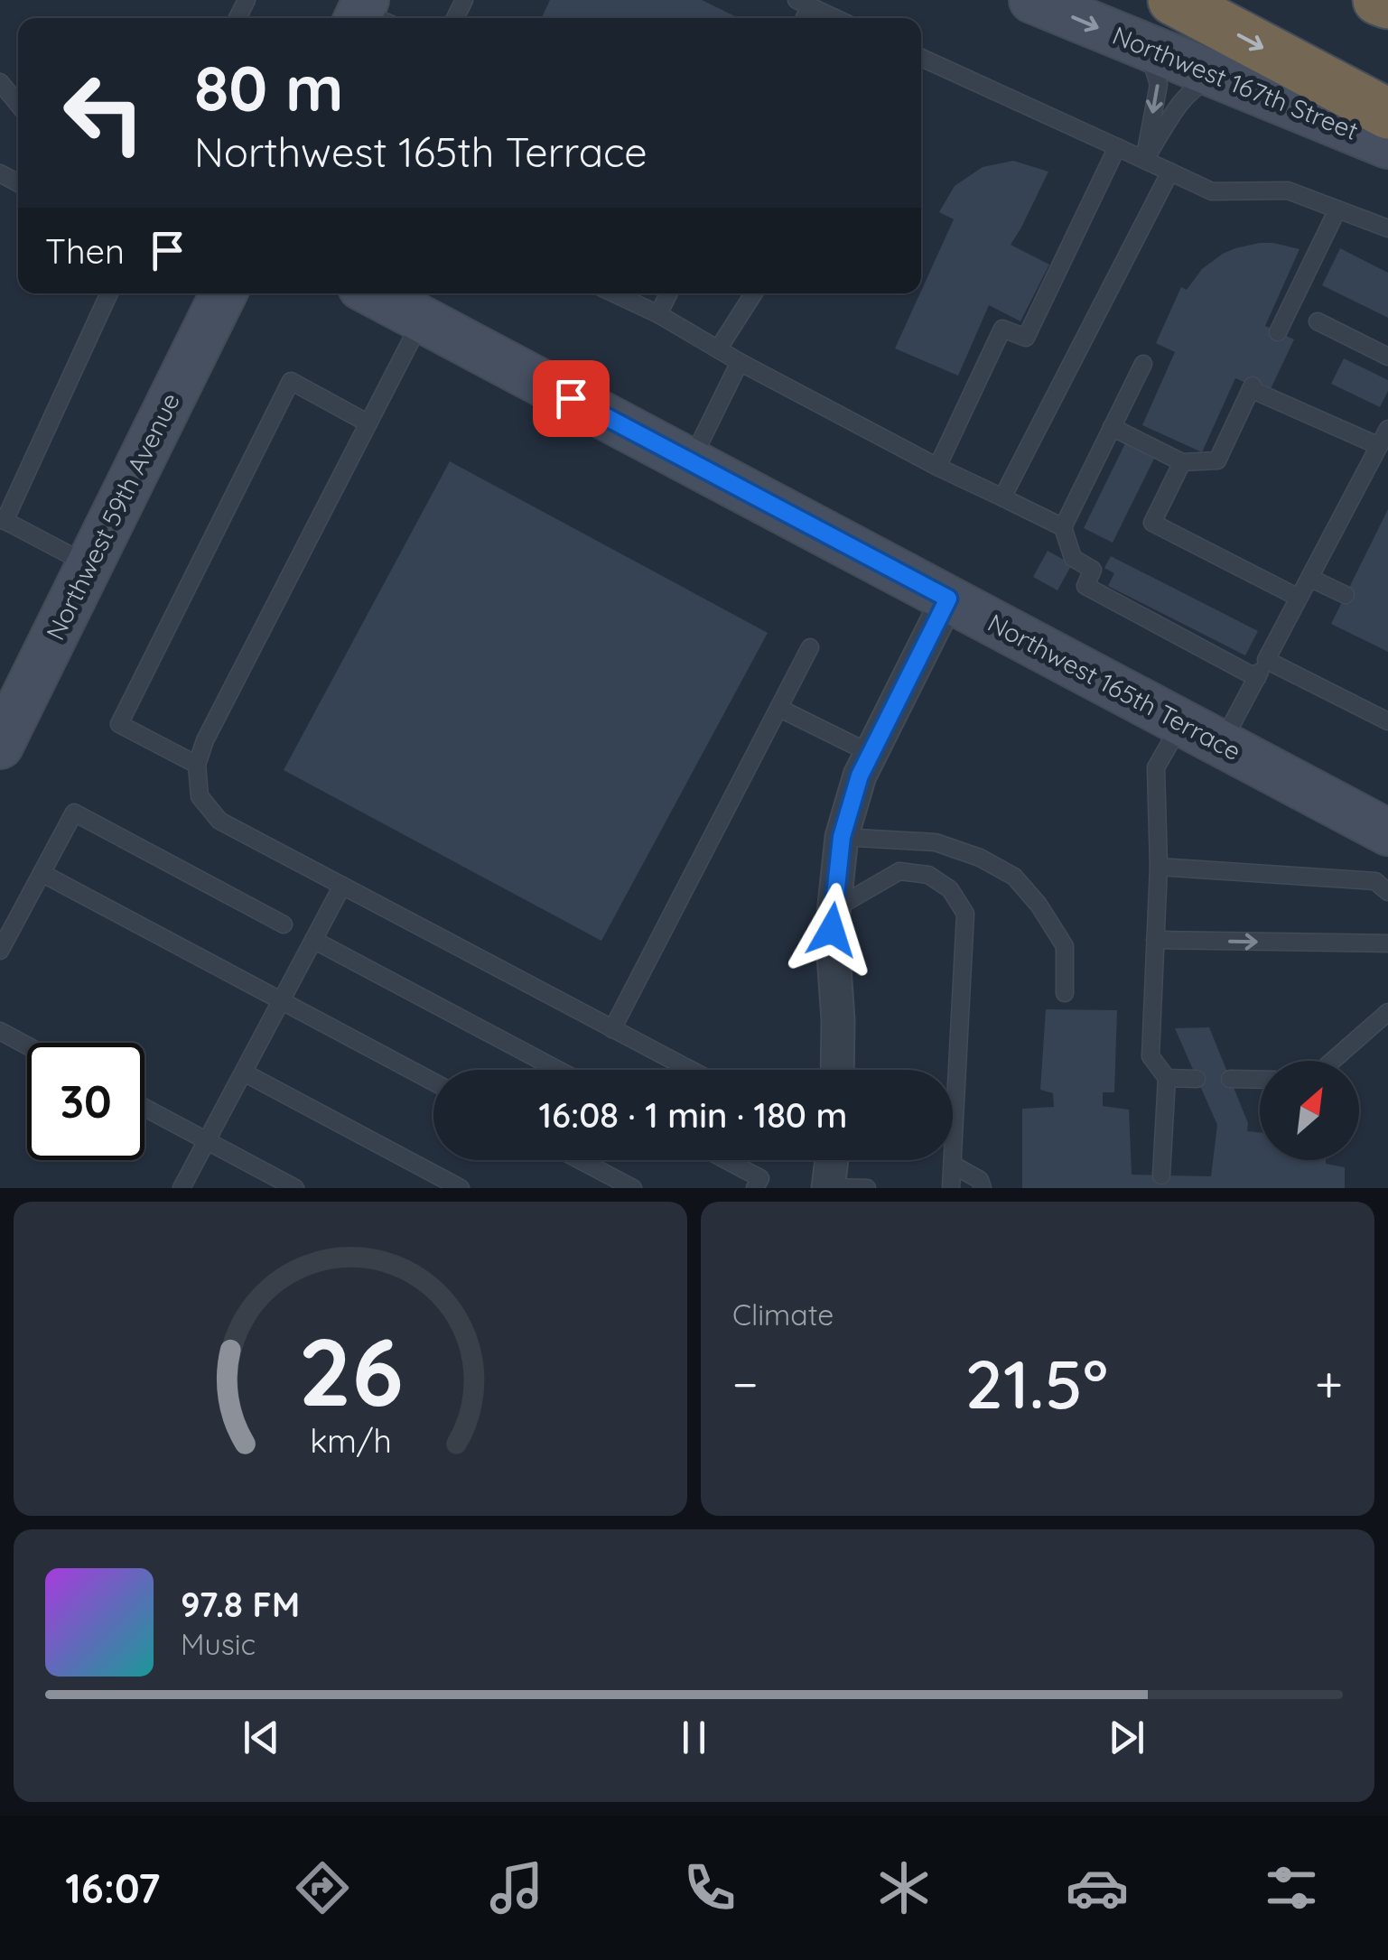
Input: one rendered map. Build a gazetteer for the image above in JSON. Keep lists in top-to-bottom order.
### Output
{
  "streets": {
    "street": ["Northwest 167th Street", "Northwest 59th Avenue", "Northwest 165th Terrace"]
  },
  "north": "top right",
  "page": {
    "turn": ["80 m", "Northwest 165th Terrace"],
    "then": "Then",
    "limit": "30",
    "trip": "16:08 · 1 min · 180 m",
    "tile": "Climate",
    "heat": ["−", "21.5°", "+"],
    "song": ["97.8 FM", "Music"],
    "tabs": "16:07",
    "gauge": ["26", "km/h"]
  }
}
